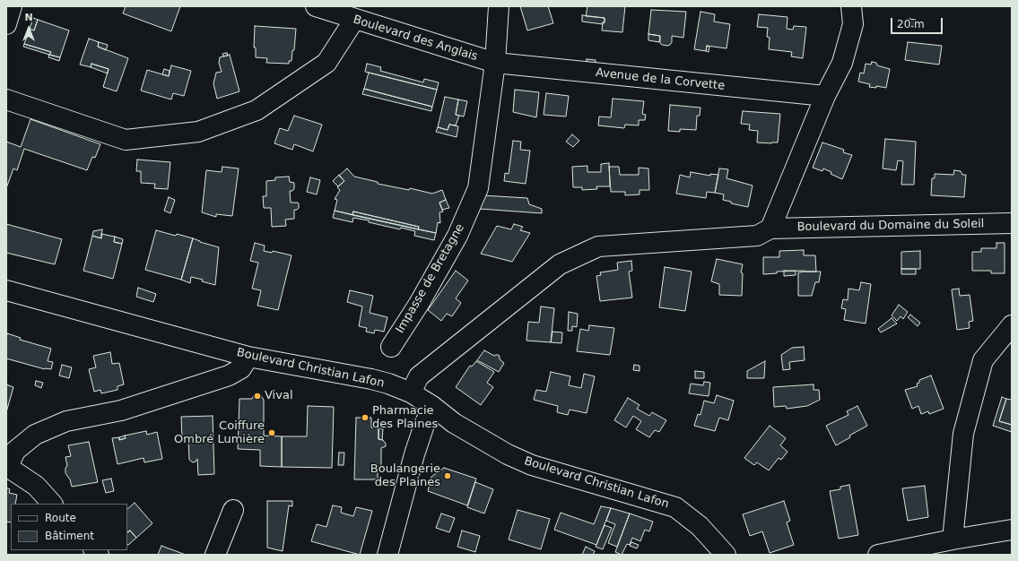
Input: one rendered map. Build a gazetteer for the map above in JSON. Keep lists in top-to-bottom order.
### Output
{
  "streets": {
    "street": [
      "Boulevard des Anglais",
      "Avenue de la Corvette",
      "Boulevard du Domaine du Soleil",
      "Impasse de Bretagne",
      "Boulevard Christian Lafon"
    ]
  },
  "crossings": [
    ["Boulevard des Anglais", "Avenue de la Corvette"],
    ["Boulevard des Anglais", "Impasse de Bretagne"],
    ["Avenue de la Corvette", "Impasse de Bretagne"],
    ["Boulevard du Domaine du Soleil", "Boulevard Christian Lafon"]
  ],
  "places": [
    "Vival",
    "Pharmacie des Plaines",
    "Coiffure Ombré Lumière",
    "Boulangerie des Plaines"
  ],
  "legend": ["Route", "Bâtiment"],
  "scale_bar": "20 m",
  "north": "top"
}
